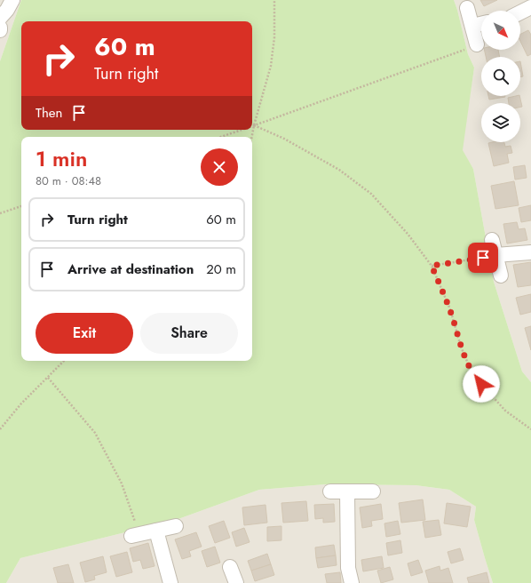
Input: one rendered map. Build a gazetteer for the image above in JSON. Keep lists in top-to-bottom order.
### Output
{
  "north": "bottom right",
  "page": {
    "turn": ["60 m", "Turn right"],
    "then": "Then",
    "heading": ["1 min", "80 m · 08:48"],
    "list": [
      {
        "name": "Turn right",
        "value": "60 m"
      },
      {
        "name": "Arrive at destination",
        "value": "20 m"
      }
    ],
    "buttons": ["Exit", "Share"]
  }
}
